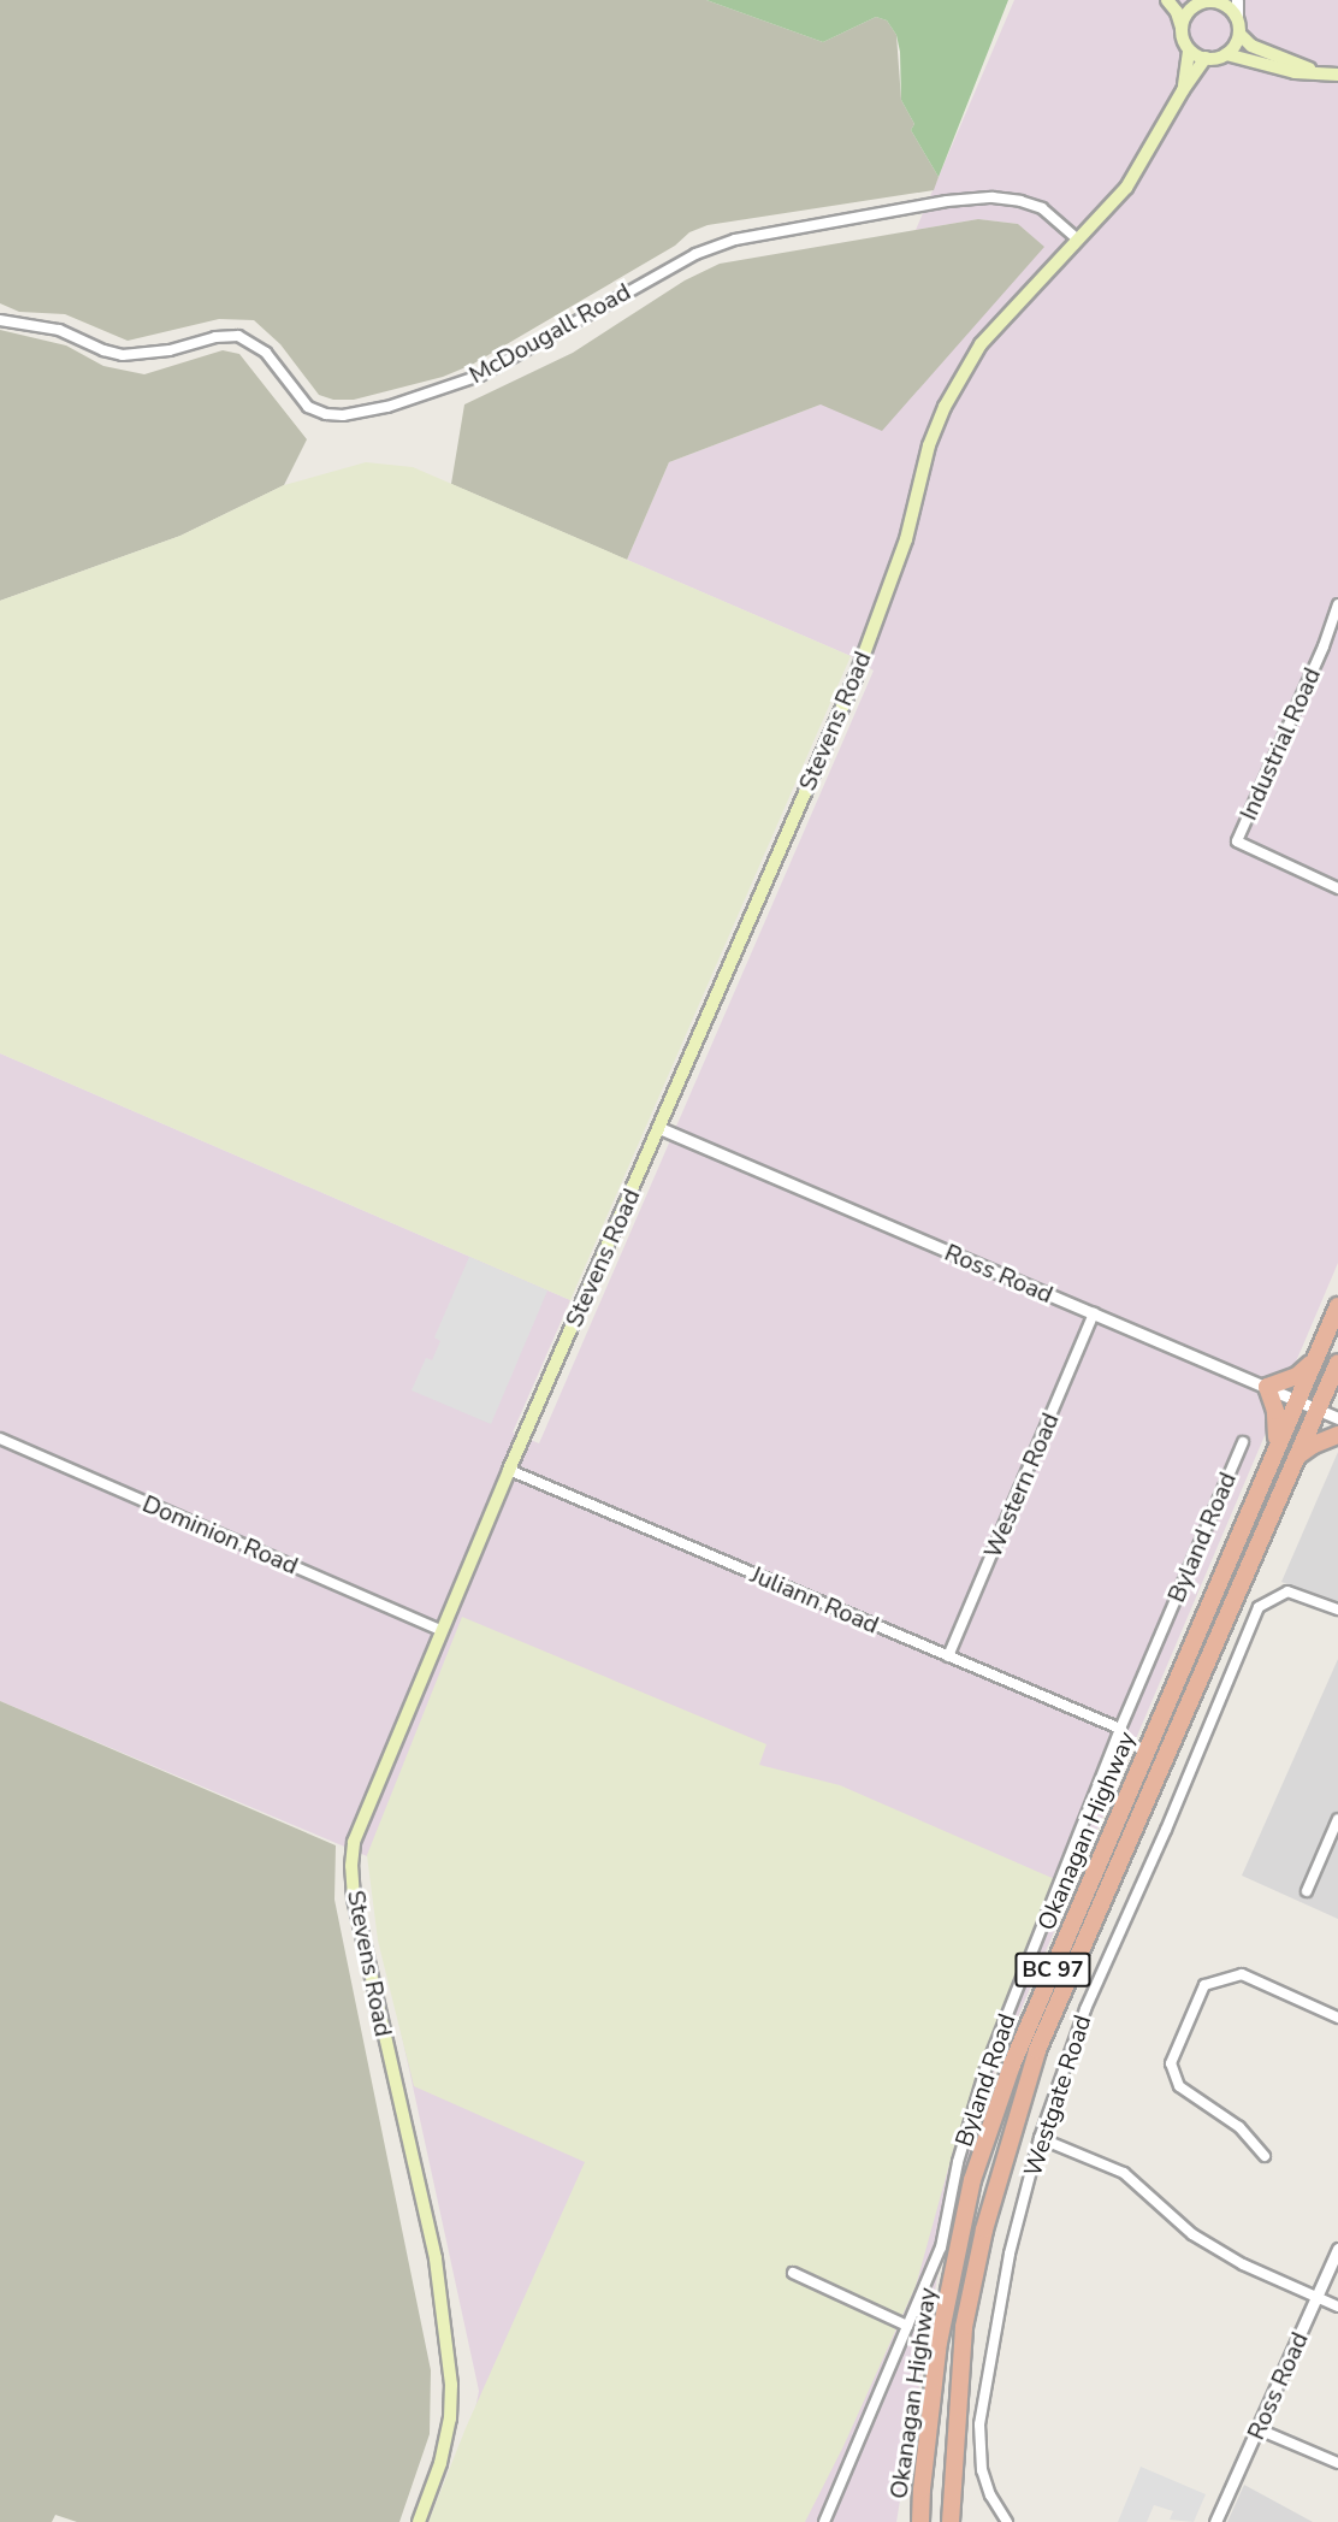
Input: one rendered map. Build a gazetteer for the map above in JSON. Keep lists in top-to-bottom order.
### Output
{
  "streets": {
    "highway": ["Okanagan Highway", "BC 97"],
    "main road": ["Stevens Road"],
    "street": [
      "McDougall Road",
      "Industrial Road",
      "Ross Road",
      "Western Road",
      "Dominion Road",
      "Byland Road",
      "Juliann Road",
      "Westgate Road"
    ]
  },
  "crossings": [
    ["McDougall Road", "Stevens Road"],
    ["Stevens Road", "Ross Road"],
    ["Stevens Road", "Dominion Road"],
    ["Stevens Road", "Juliann Road"],
    ["Ross Road", "Western Road"],
    ["Ross Road", "Okanagan Highway"],
    ["Western Road", "Juliann Road"],
    ["Byland Road", "Juliann Road"]
  ]
}
